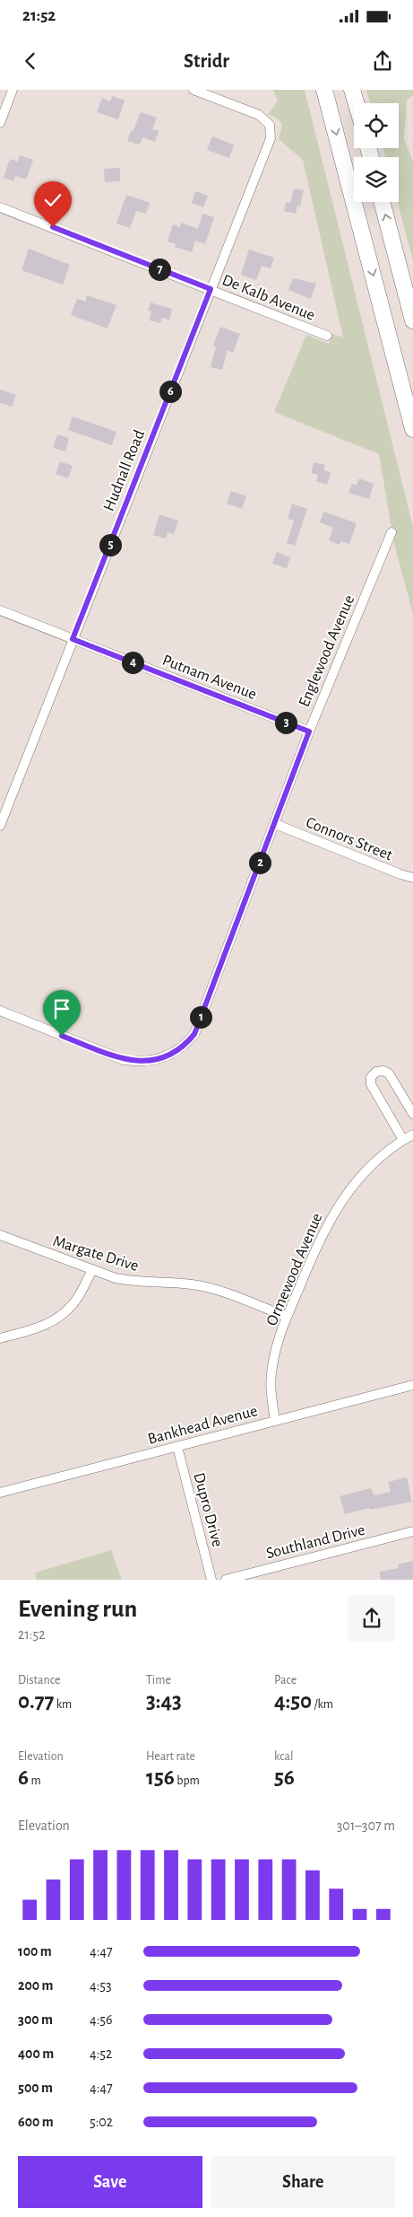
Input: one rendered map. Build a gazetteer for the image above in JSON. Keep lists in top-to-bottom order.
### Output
{
  "streets": {
    "street": [
      "De Kalb Avenue",
      "Hudnall Road",
      "Englewood Avenue",
      "Putnam Avenue",
      "Connors Street",
      "Margate Drive",
      "Ormewood Avenue",
      "Bankhead Avenue",
      "Dupro Drive",
      "Southland Drive"
    ]
  },
  "crossings": [
    ["De Kalb Avenue", "Hudnall Road"],
    ["Hudnall Road", "Putnam Avenue"],
    ["Englewood Avenue", "Putnam Avenue"],
    ["Englewood Avenue", "Connors Street"],
    ["Margate Drive", "Ormewood Avenue"],
    ["Ormewood Avenue", "Bankhead Avenue"],
    ["Bankhead Avenue", "Dupro Drive"]
  ],
  "page": {
    "status": "21:52",
    "header": "Stridr",
    "pins": [
      "7",
      "6",
      "5",
      "4",
      "3",
      "2",
      "1"
    ],
    "heading": ["Evening run", "21:52"],
    "stats": [
      ["Distance", "0.77 km"],
      ["Time", "3:43"],
      ["Pace", "4:50 /km"],
      ["Elevation", "6 m"],
      ["Heart rate", "156 bpm"],
      ["kcal", "56"]
    ],
    "chart": ["Elevation", "301–307 m"],
    "list": [
      {
        "name": "100 m",
        "note": "4:47"
      },
      {
        "name": "200 m",
        "note": "4:53"
      },
      {
        "name": "300 m",
        "note": "4:56"
      },
      {
        "name": "400 m",
        "note": "4:52"
      },
      {
        "name": "500 m",
        "note": "4:47"
      },
      {
        "name": "600 m",
        "note": "5:02"
      }
    ],
    "buttons": ["Save", "Share"]
  }
}
